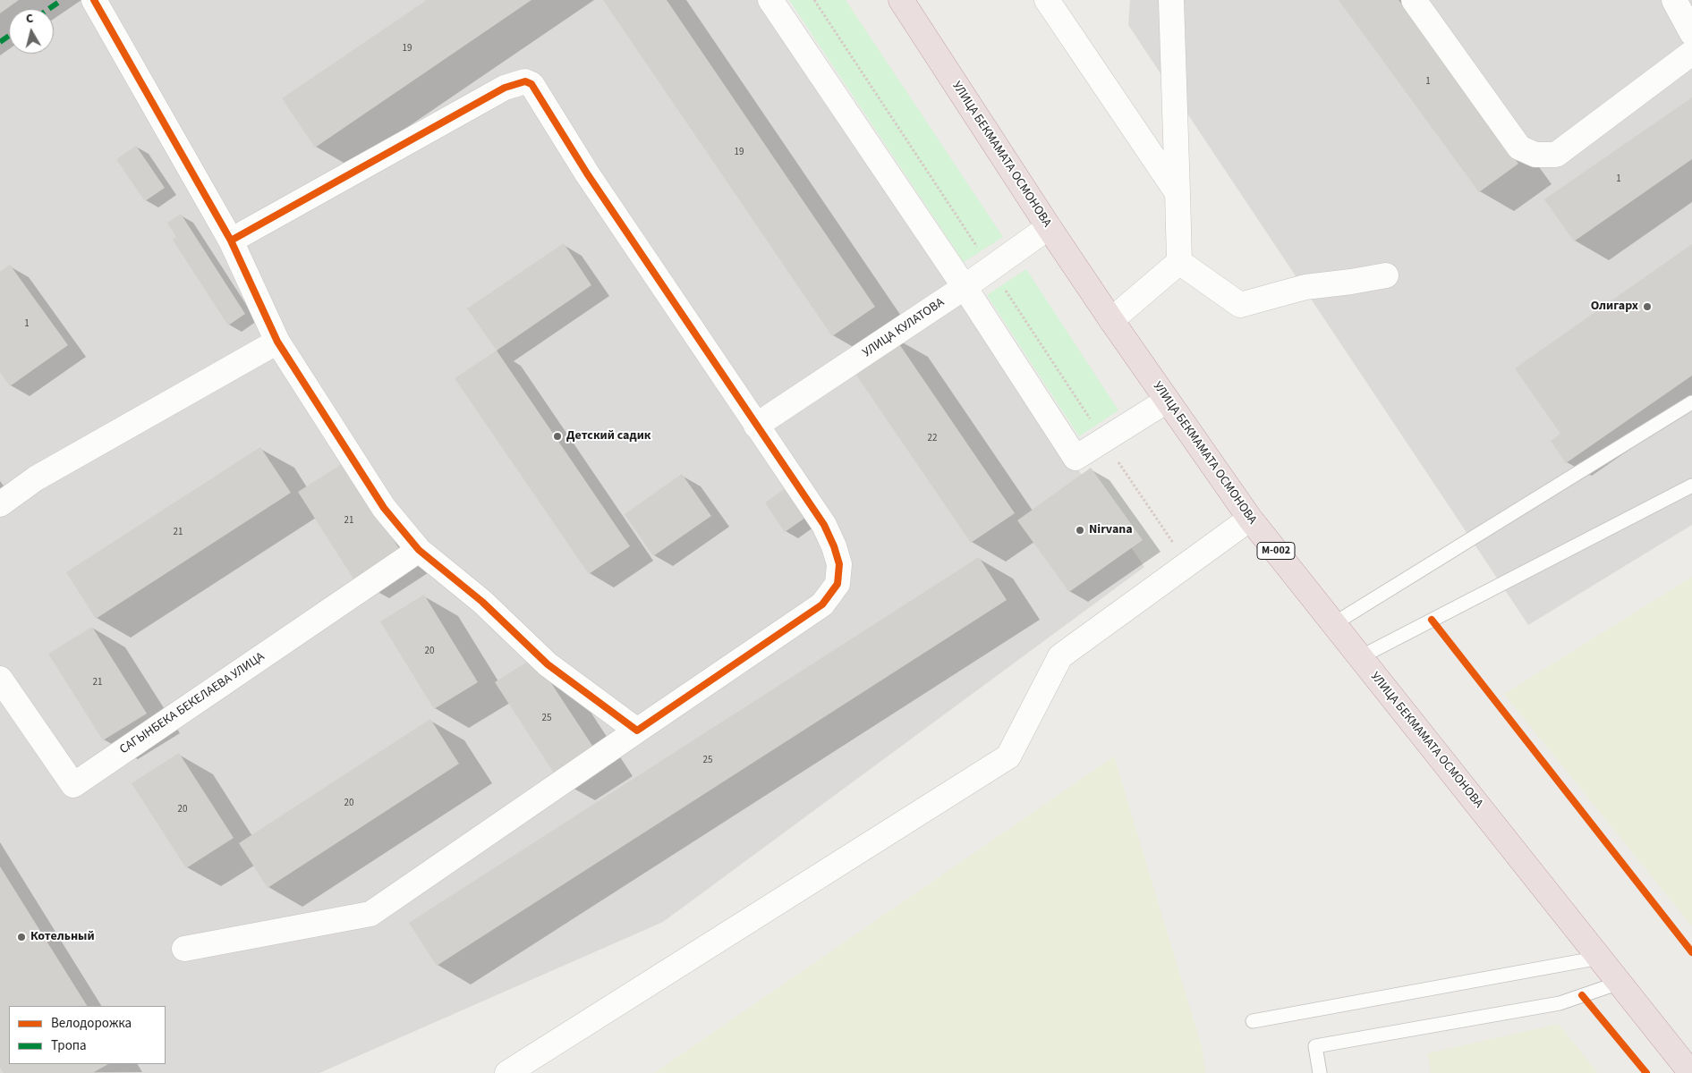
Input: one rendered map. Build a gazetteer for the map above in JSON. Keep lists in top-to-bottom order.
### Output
{
  "streets": {
    "highway": ["УЛИЦА БЕКМАМАТА ОСМОНОВА", "M-002"],
    "street": ["УЛИЦА КУЛАТОВА", "САГЫНБЕКА БЕКЕЛАЕВА УЛИЦА"]
  },
  "crossings": [
    ["УЛИЦА БЕКМАМАТА ОСМОНОВА", "УЛИЦА КУЛАТОВА"]
  ],
  "places": [
    "Олигарх",
    "Детский садик",
    "Nirvana",
    "Котельный"
  ],
  "house_numbers": [
    "19",
    "1",
    "19",
    "1",
    "1",
    "22",
    "21",
    "21",
    "20",
    "21",
    "25",
    "25",
    "20",
    "20"
  ],
  "legend": ["Велодорожка", "Тропа"],
  "north": "top"
}
